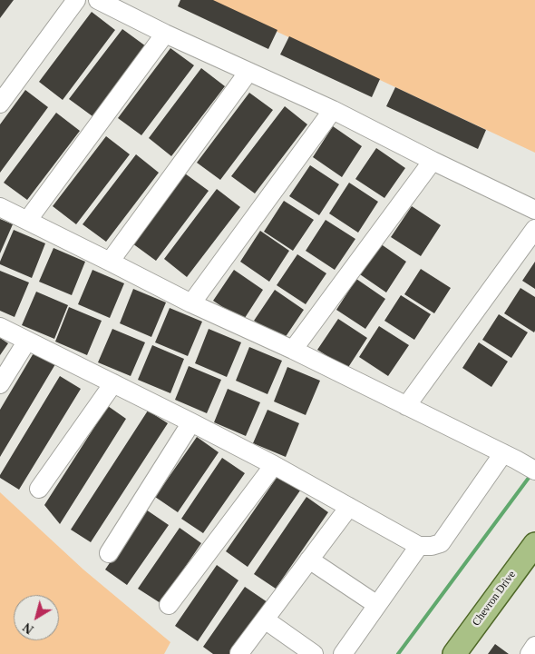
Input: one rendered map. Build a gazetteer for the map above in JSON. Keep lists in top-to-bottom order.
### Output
{
  "streets": {
    "main road": ["Chevron Drive"]
  },
  "north": "bottom left"
}
